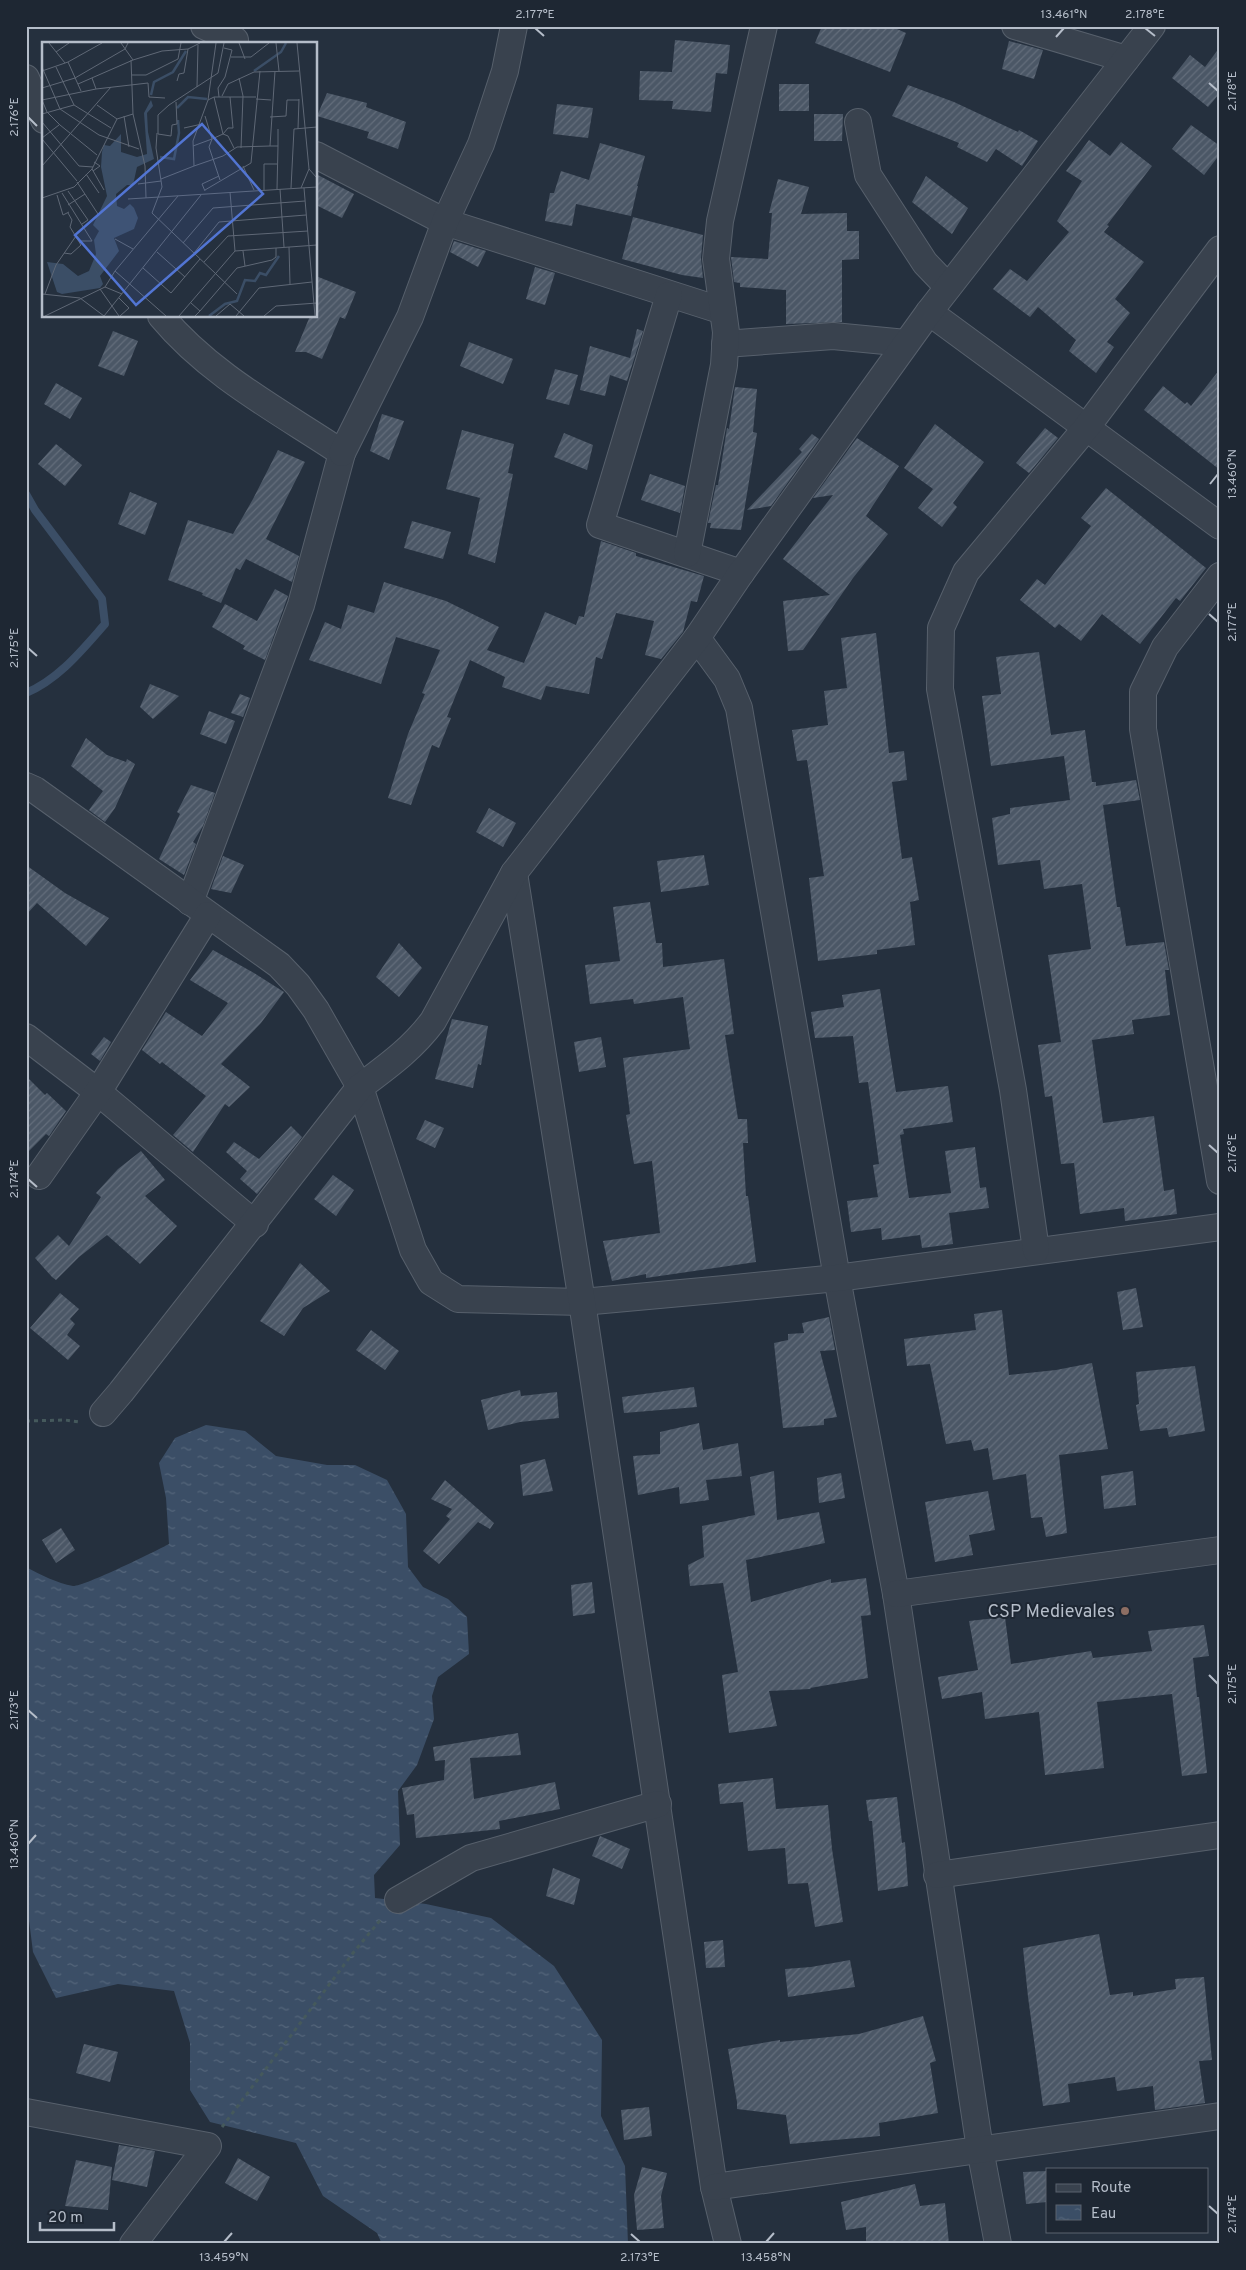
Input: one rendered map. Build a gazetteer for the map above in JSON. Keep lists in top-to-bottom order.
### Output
{
  "places": ["CSP Medievales"],
  "legend": ["Route", "Eau"],
  "scale_bar": "20 m",
  "coordinates": [
    "2.177°E",
    "13.461°N",
    "2.178°E",
    "2.176°E",
    "13.460°N",
    "2.175°E",
    "2.174°E",
    "2.173°E",
    "13.459°N",
    "13.458°N"
  ]
}
